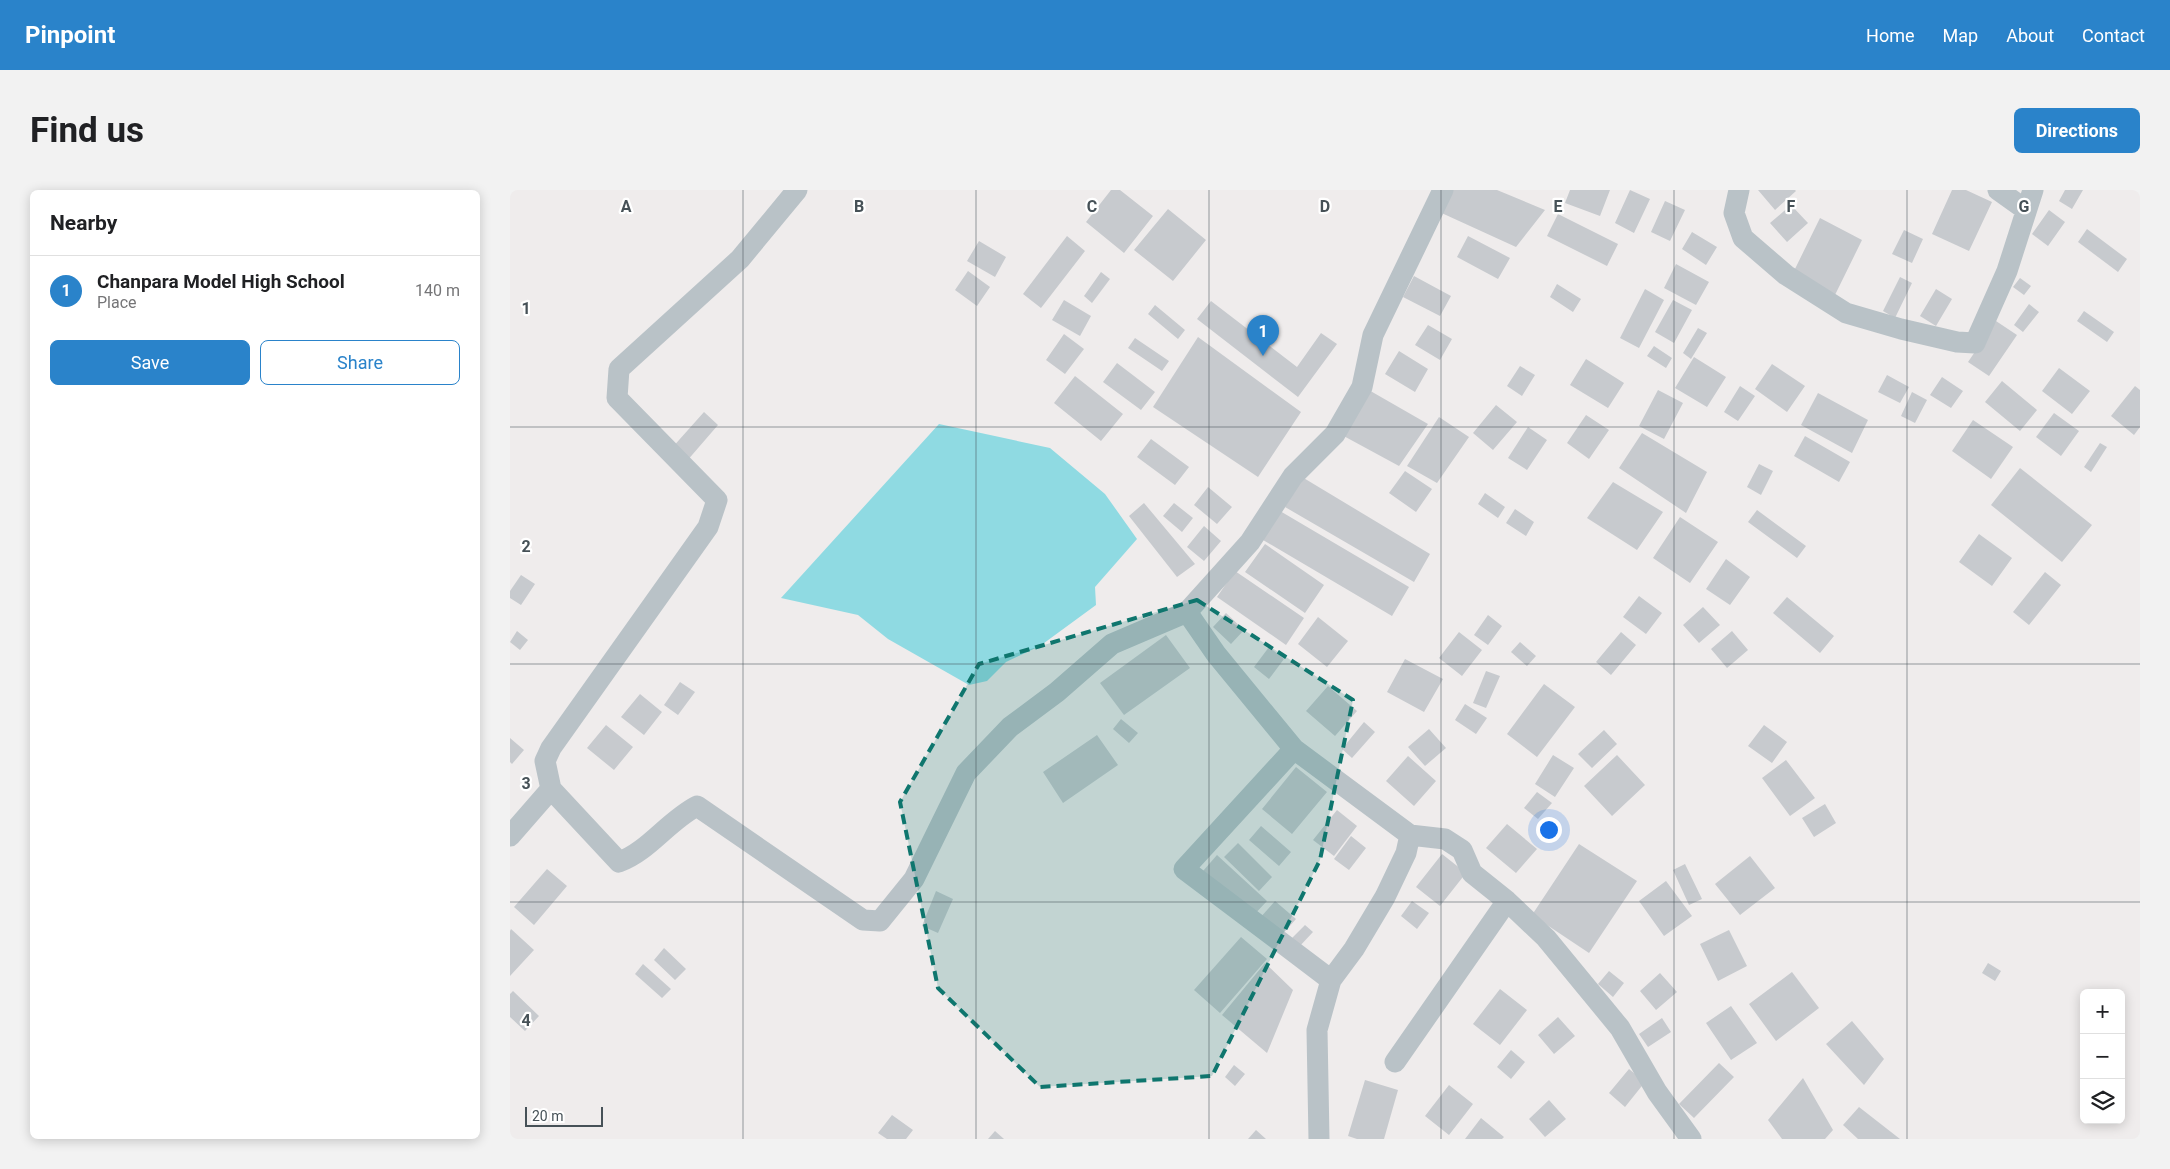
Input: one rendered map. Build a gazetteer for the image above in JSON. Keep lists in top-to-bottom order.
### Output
{
  "scale_bar": "20 m",
  "page": {
    "header": "Pinpoint",
    "nav": [
      "Home",
      "Map",
      "About",
      "Contact"
    ],
    "buttons": [
      "Directions",
      ["Save", "Share"]
    ],
    "title": "Find us",
    "heading": "Nearby",
    "list": [
      {
        "mark": "1",
        "name": "Chanpara Model High School",
        "note": "Place",
        "value": "140 m"
      }
    ],
    "pins": "1",
    "map_buttons": ["+", "−"],
    "scale": "20 m"
  },
  "grid": {
    "columns": [
      "A",
      "B",
      "C",
      "D",
      "E",
      "F",
      "G"
    ],
    "rows": [
      "1",
      "2",
      "3",
      "4"
    ]
  }
}
